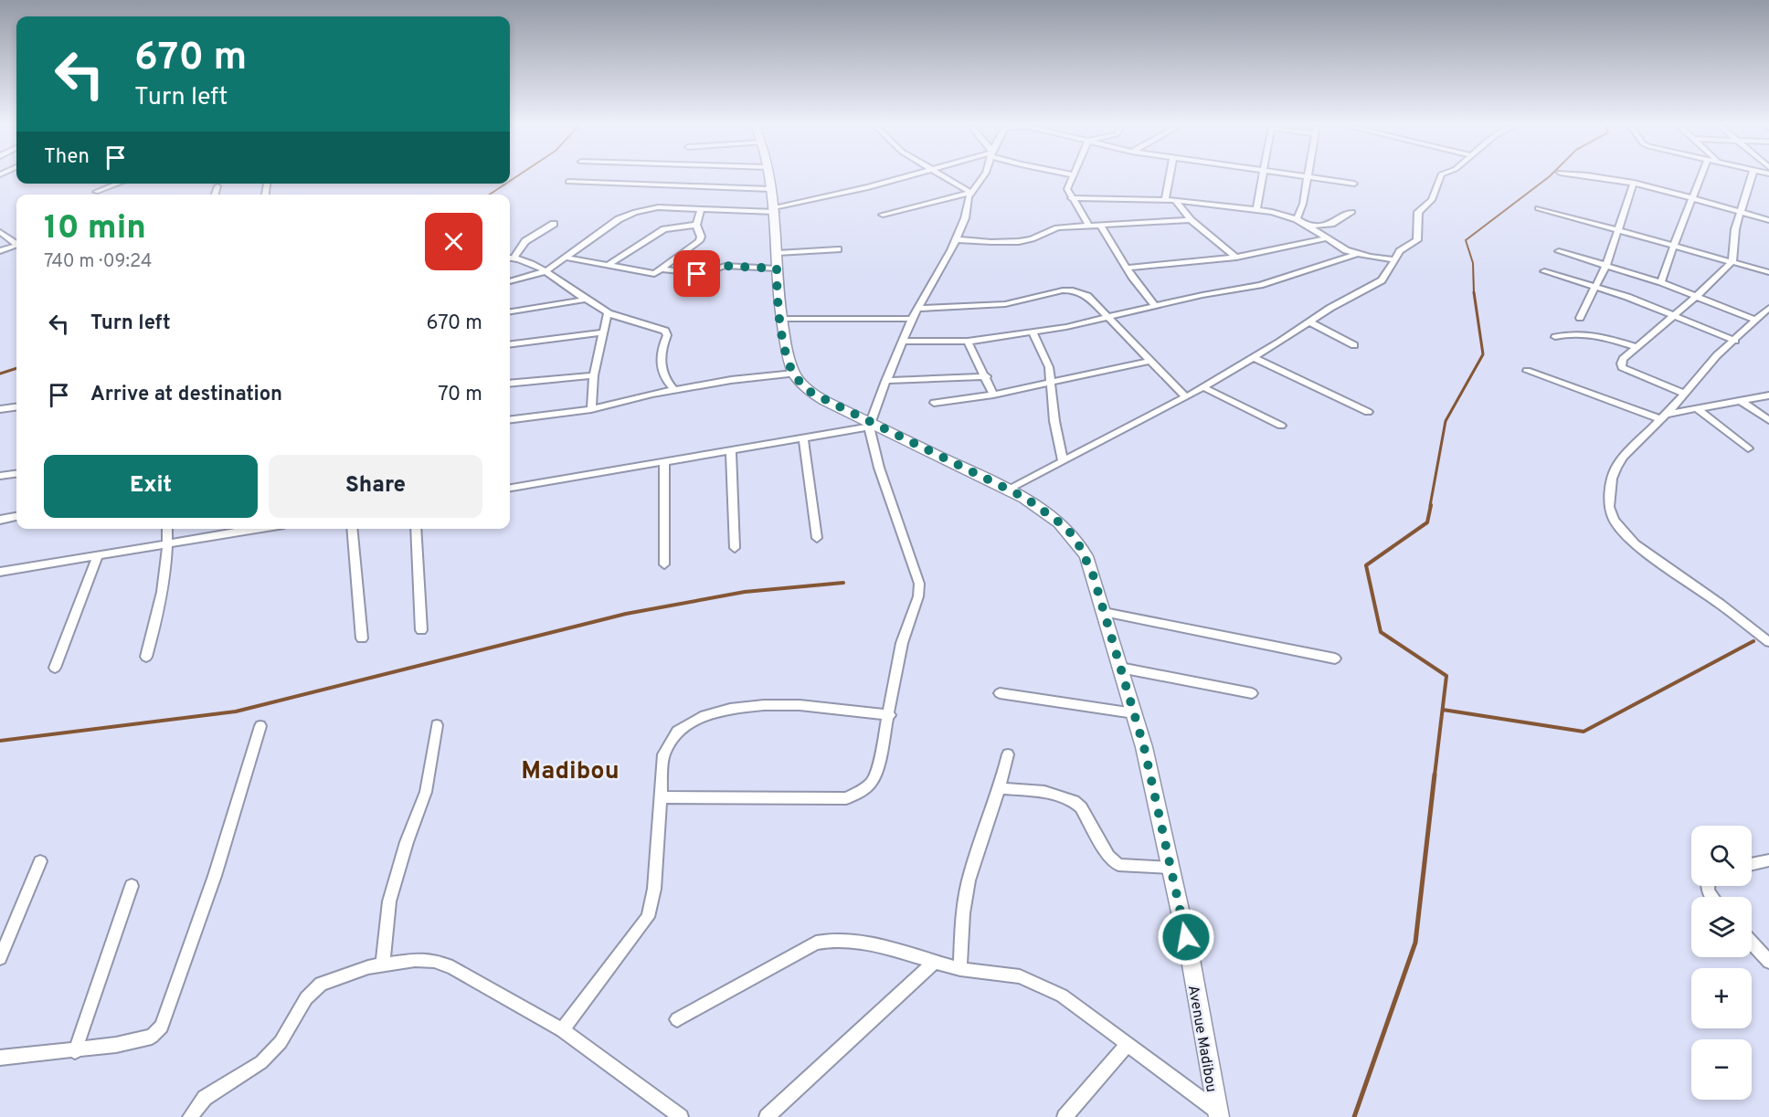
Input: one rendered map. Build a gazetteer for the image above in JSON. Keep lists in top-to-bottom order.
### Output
{
  "streets": {
    "street": ["Avenue Madibou"]
  },
  "districts": ["Madibou"],
  "page": {
    "turn": ["670 m", "Turn left"],
    "then": "Then",
    "heading": ["10 min", "740 m · 09:24"],
    "list": [
      {
        "name": "Turn left",
        "value": "670 m"
      },
      {
        "name": "Arrive at destination",
        "value": "70 m"
      }
    ],
    "buttons": ["Exit", "Share"],
    "map_buttons": ["+", "−"]
  }
}
